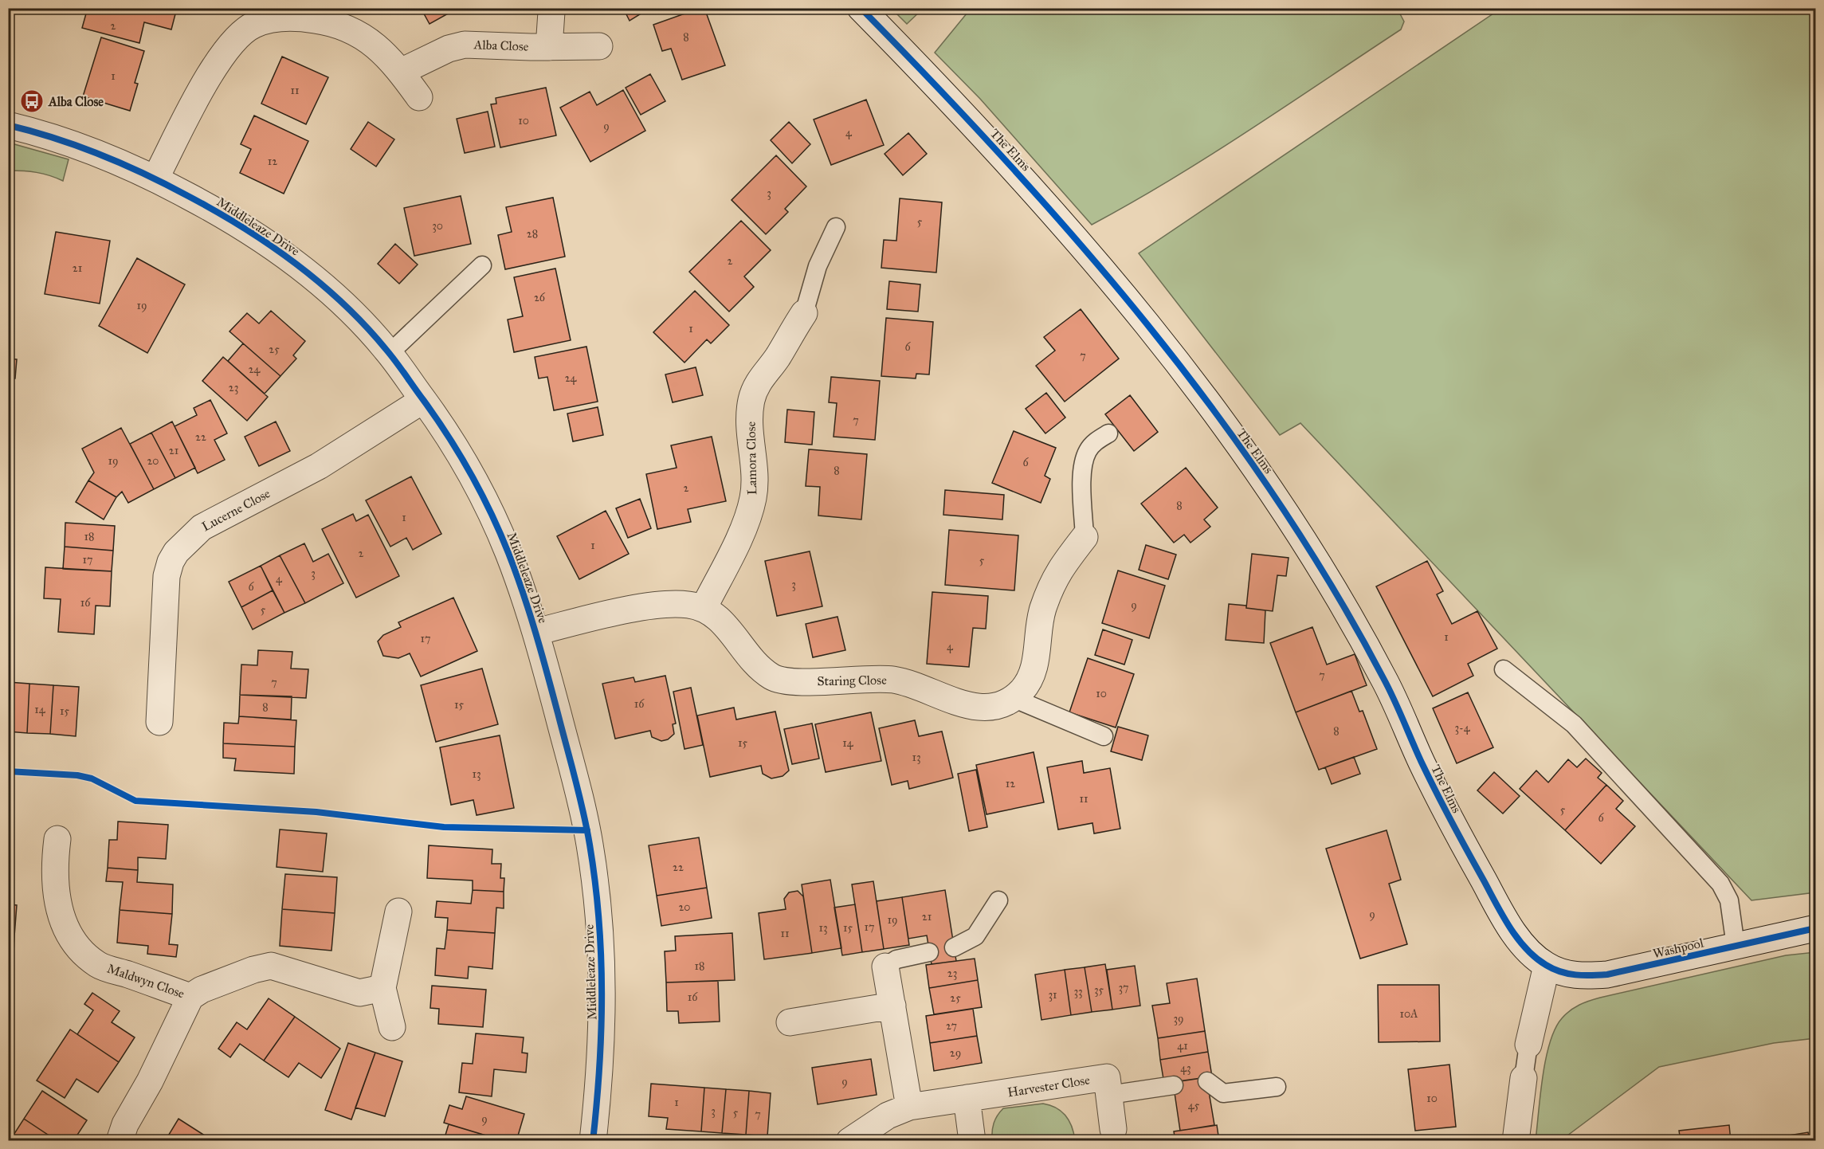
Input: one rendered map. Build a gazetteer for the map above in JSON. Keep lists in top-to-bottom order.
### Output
{
  "streets": {
    "street": [
      "Alba Close",
      "The Elms",
      "Middleleaze Drive",
      "Lamora Close",
      "Lucerne Close",
      "Staring Close",
      "Washpool",
      "Maldwyn Close",
      "Harvester Close"
    ]
  },
  "crossings": [
    ["The Elms", "Washpool"],
    ["Middleleaze Drive", "Lucerne Close"],
    ["Lamora Close", "Staring Close"]
  ],
  "places": {
    "bus stop": ["Alba Close"]
  },
  "house_numbers": [
    "2",
    "8",
    "1",
    "11",
    "10",
    "9",
    "4",
    "12",
    "3",
    "5",
    "30",
    "28",
    "2",
    "21",
    "26",
    "19",
    "1",
    "6",
    "25",
    "7",
    "24",
    "24",
    "23",
    "7",
    "22",
    "21",
    "19",
    "20",
    "6",
    "8",
    "2",
    "8",
    "1",
    "18",
    "1",
    "2",
    "17",
    "5",
    "3",
    "4",
    "3",
    "6",
    "16",
    "9",
    "5",
    "1",
    "17",
    "4",
    "7",
    "7",
    "10",
    "16",
    "15",
    "8",
    "14",
    "15",
    "3-4",
    "8",
    "15",
    "14",
    "13",
    "13",
    "12",
    "11",
    "5",
    "6",
    "22",
    "20",
    "9",
    "21",
    "19",
    "17",
    "13",
    "15",
    "11",
    "18",
    "23",
    "37",
    "35",
    "33",
    "31",
    "16",
    "25",
    "10A",
    "39",
    "27",
    "41",
    "29",
    "43",
    "9",
    "10",
    "1",
    "45",
    "3",
    "5",
    "7",
    "9"
  ]
}
